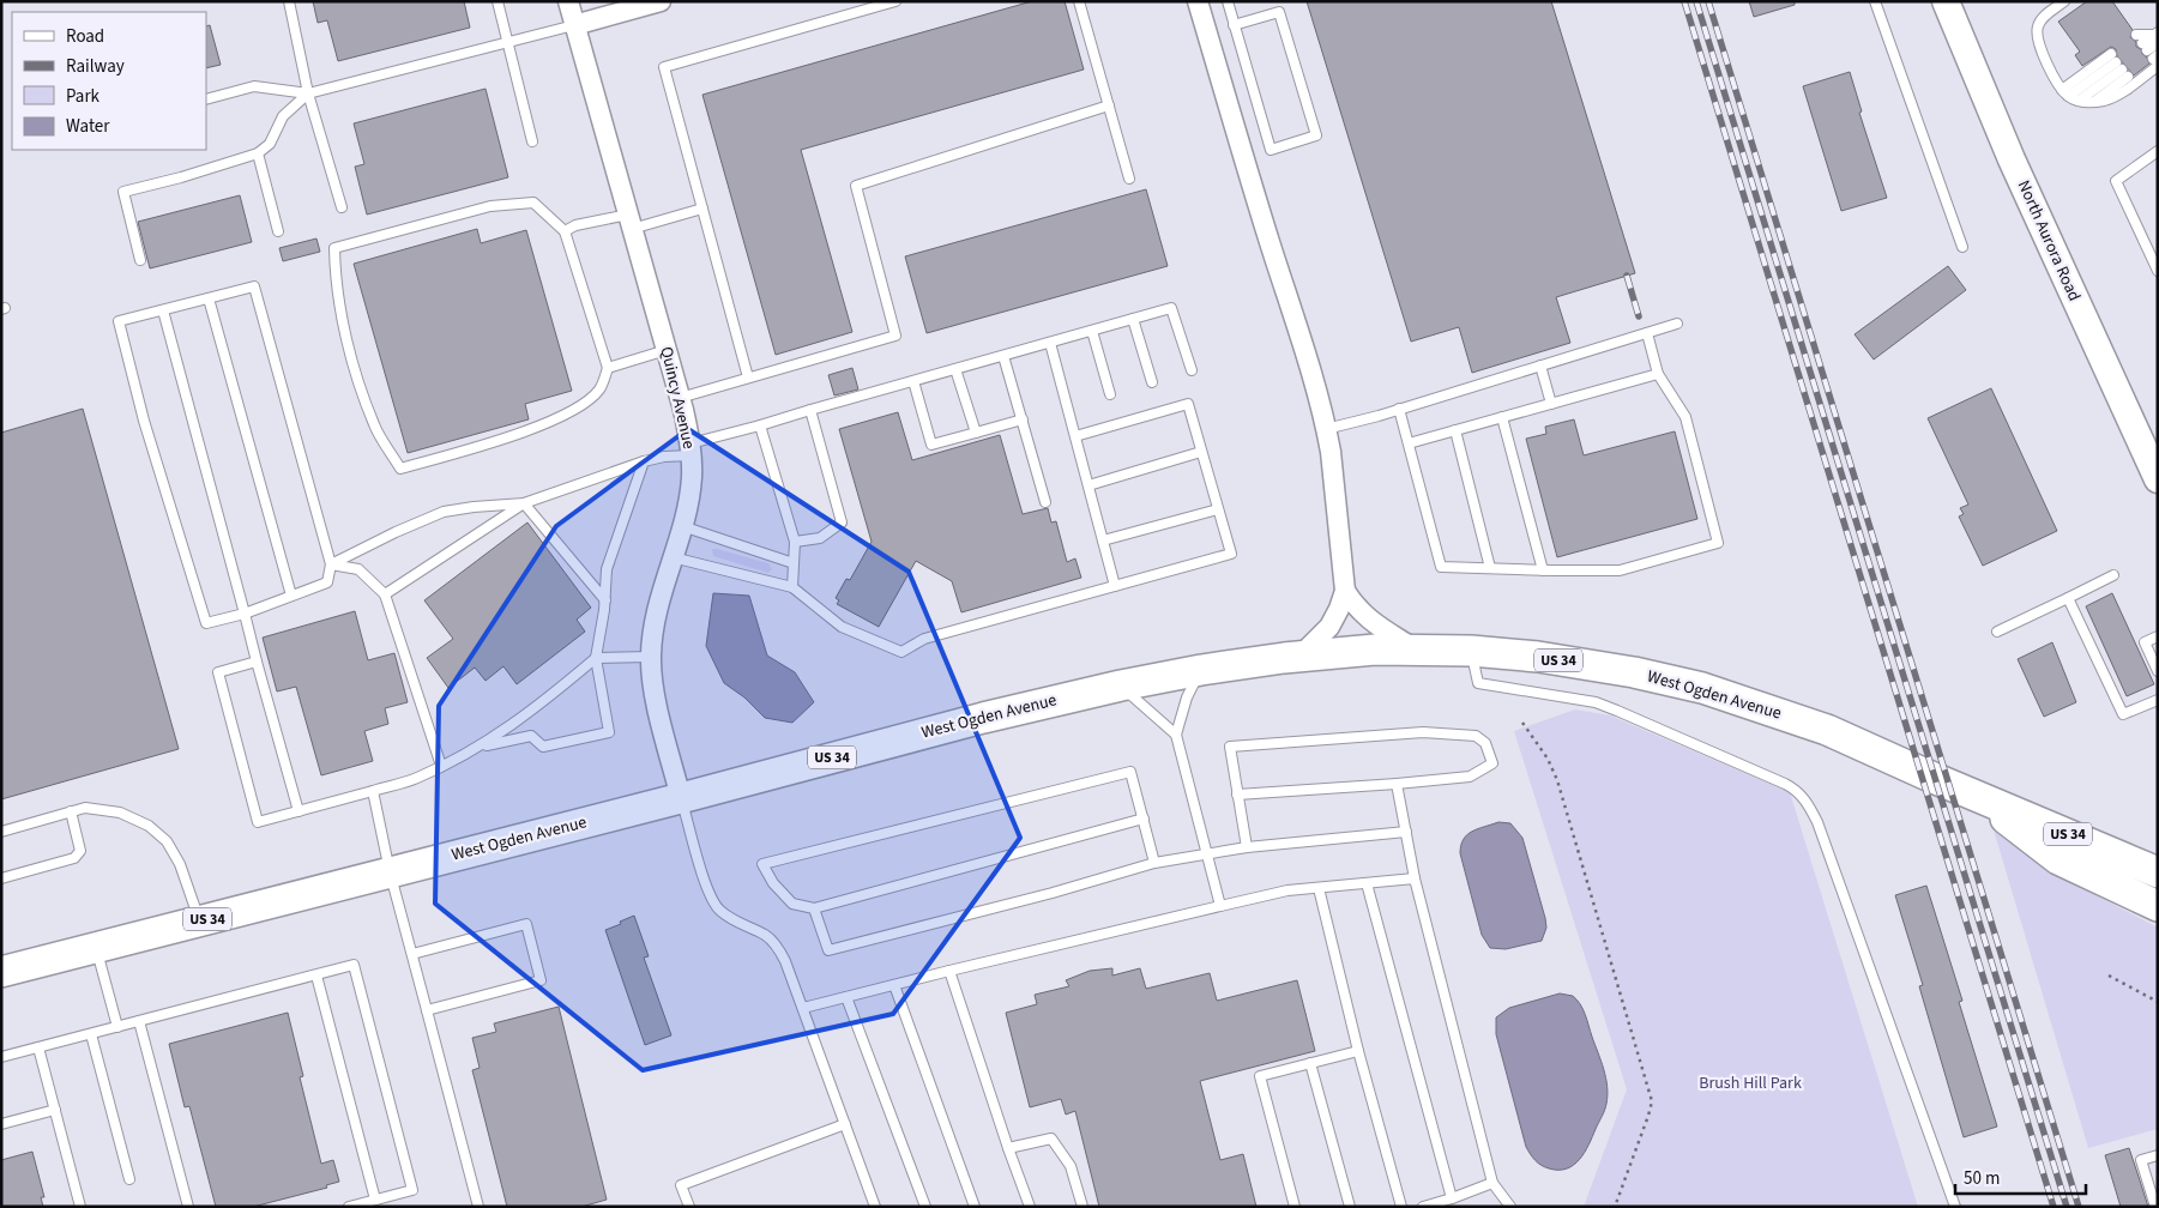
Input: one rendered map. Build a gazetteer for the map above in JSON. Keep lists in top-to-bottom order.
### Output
{
  "streets": {
    "main road": ["North Aurora Road", "US 34", "West Ogden Avenue"],
    "street": ["Quincy Avenue"]
  },
  "crossings": [
    ["Quincy Avenue", "West Ogden Avenue"]
  ],
  "parks": ["Brush Hill Park"],
  "legend": [
    "Road",
    "Railway",
    "Park",
    "Water"
  ],
  "scale_bar": "50 m"
}
